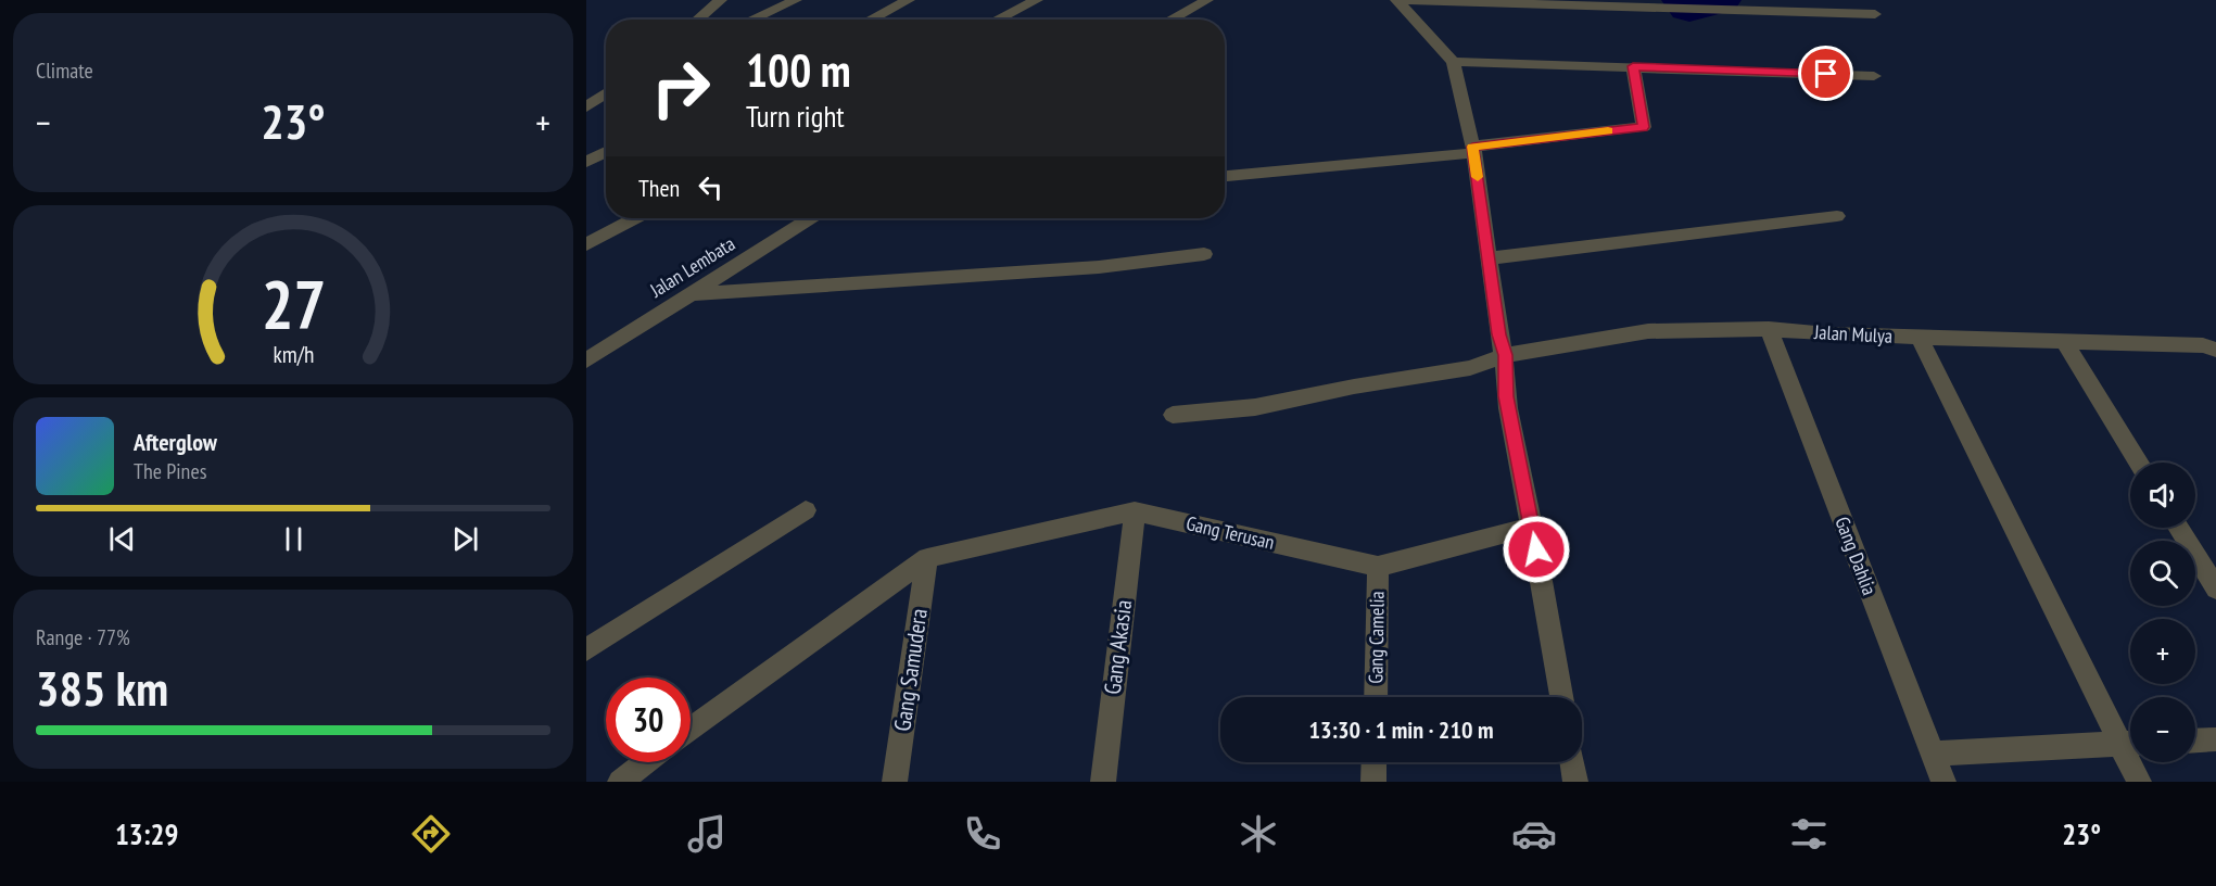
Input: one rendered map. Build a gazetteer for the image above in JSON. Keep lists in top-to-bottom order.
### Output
{
  "streets": {
    "street": [
      "Jalan Lembata",
      "Jalan Mulya",
      "Gang Terusan",
      "Gang Dahlia",
      "Gang Camelia",
      "Gang Akasia",
      "Gang Samudera"
    ]
  },
  "crossings": [
    ["Jalan Mulya", "Gang Dahlia"],
    ["Gang Terusan", "Gang Camelia"],
    ["Gang Terusan", "Gang Akasia"],
    ["Gang Terusan", "Gang Samudera"]
  ],
  "page": {
    "tile": [
      "Climate",
      ["Range · 77%", "385 km"]
    ],
    "turn": ["100 m", "Turn right"],
    "heat": ["−", "23°", "+"],
    "then": "Then",
    "song": ["Afterglow", "The Pines"],
    "map_buttons": ["+", "−"],
    "limit": "30",
    "trip": "13:30 · 1 min · 210 m",
    "tabs": ["13:29", "23°"],
    "gauge": ["27", "km/h"]
  }
}
